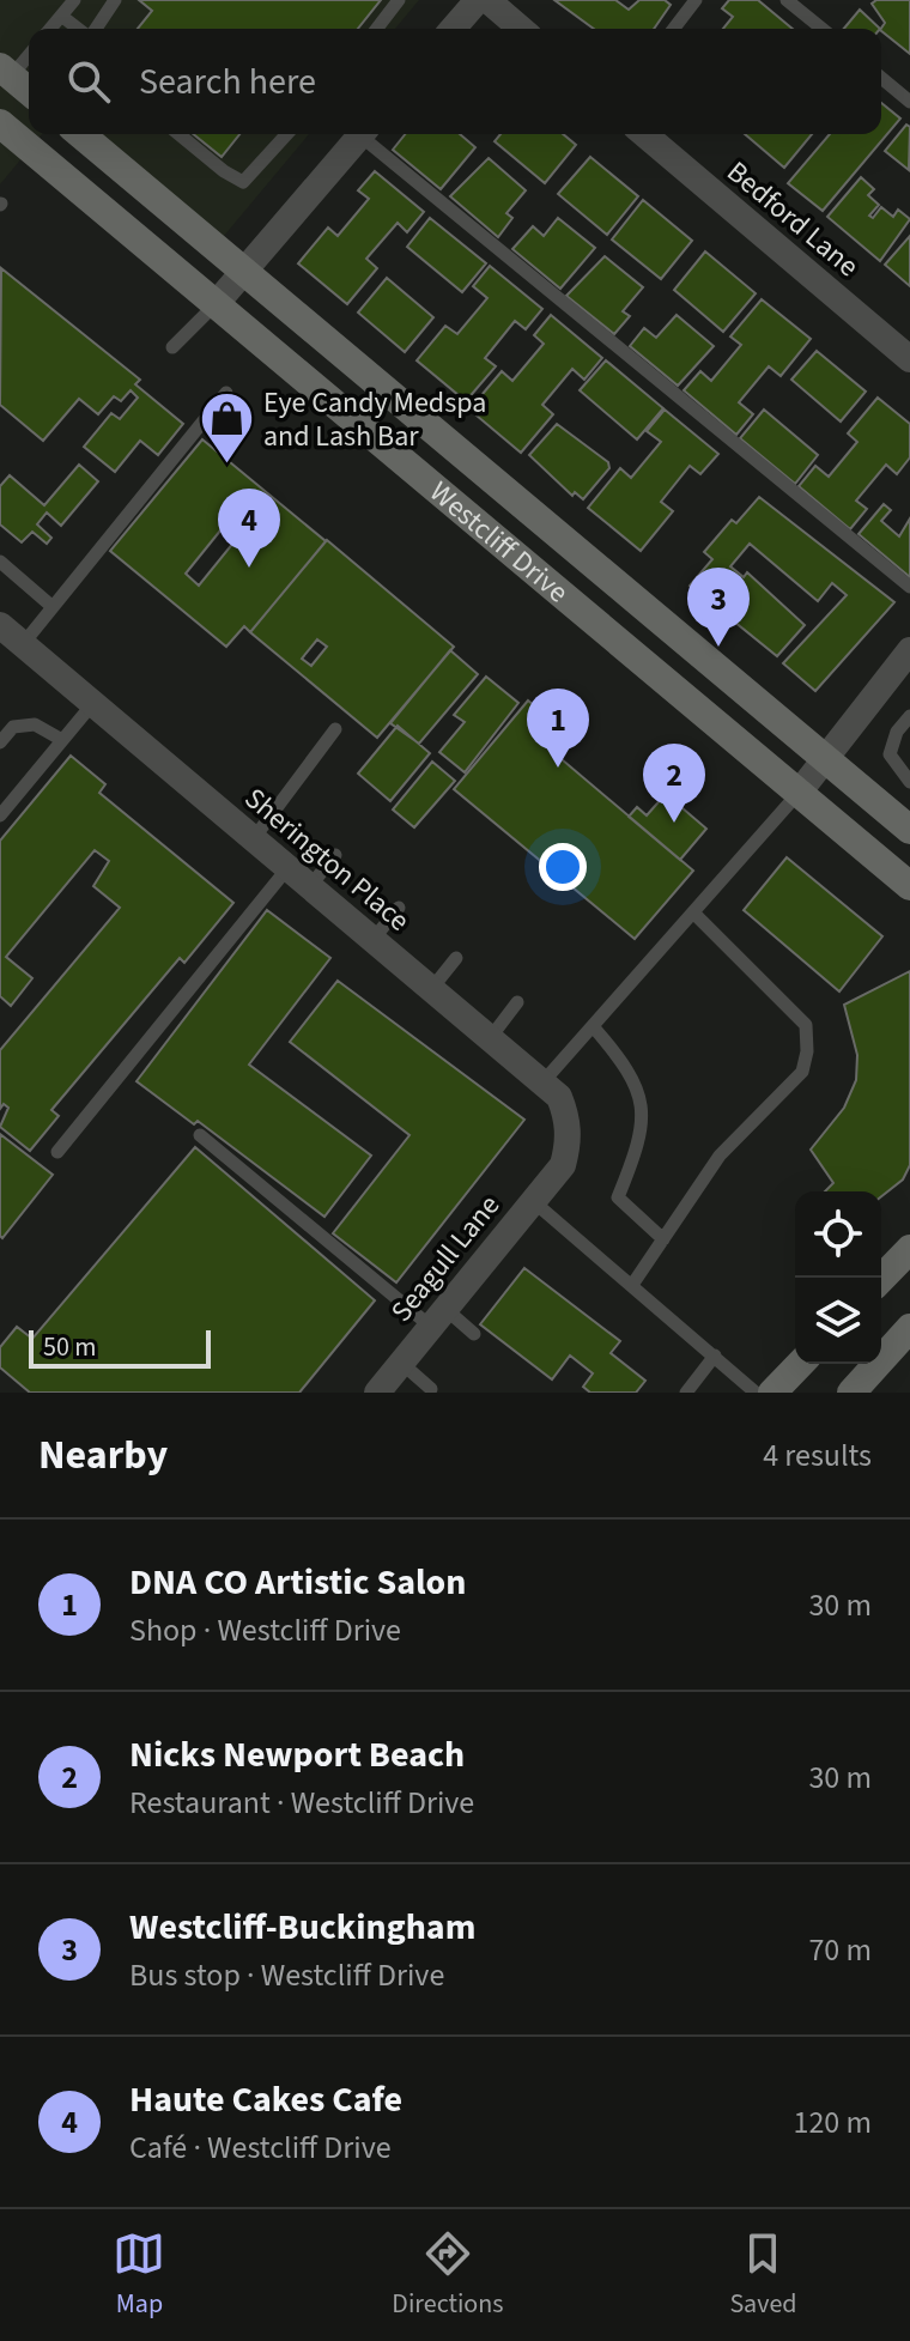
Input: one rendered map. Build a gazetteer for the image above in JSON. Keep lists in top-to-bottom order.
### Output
{
  "streets": {
    "street": [
      "Bedford Lane",
      "Westcliff Drive",
      "Sherington Place",
      "Seagull Lane"
    ]
  },
  "crossings": [
    ["Sherington Place", "Seagull Lane"]
  ],
  "places": {
    "shop": ["Eye Candy Medspa and Lash Bar"]
  },
  "scale_bar": "50 m",
  "page": {
    "search": "Search here",
    "pins": [
      "4",
      "3",
      "1",
      "2"
    ],
    "scale": "50 m",
    "heading": ["Nearby", "4 results"],
    "list": [
      {
        "mark": "1",
        "name": "DNA CO Artistic Salon",
        "note": "Shop · Westcliff Drive",
        "value": "30 m"
      },
      {
        "mark": "2",
        "name": "Nicks Newport Beach",
        "note": "Restaurant · Westcliff Drive",
        "value": "30 m"
      },
      {
        "mark": "3",
        "name": "Westcliff-Buckingham",
        "note": "Bus stop · Westcliff Drive",
        "value": "70 m"
      },
      {
        "mark": "4",
        "name": "Haute Cakes Cafe",
        "note": "Café · Westcliff Drive",
        "value": "120 m"
      }
    ],
    "nav": ["Map", "Directions", "Saved"]
  }
}
